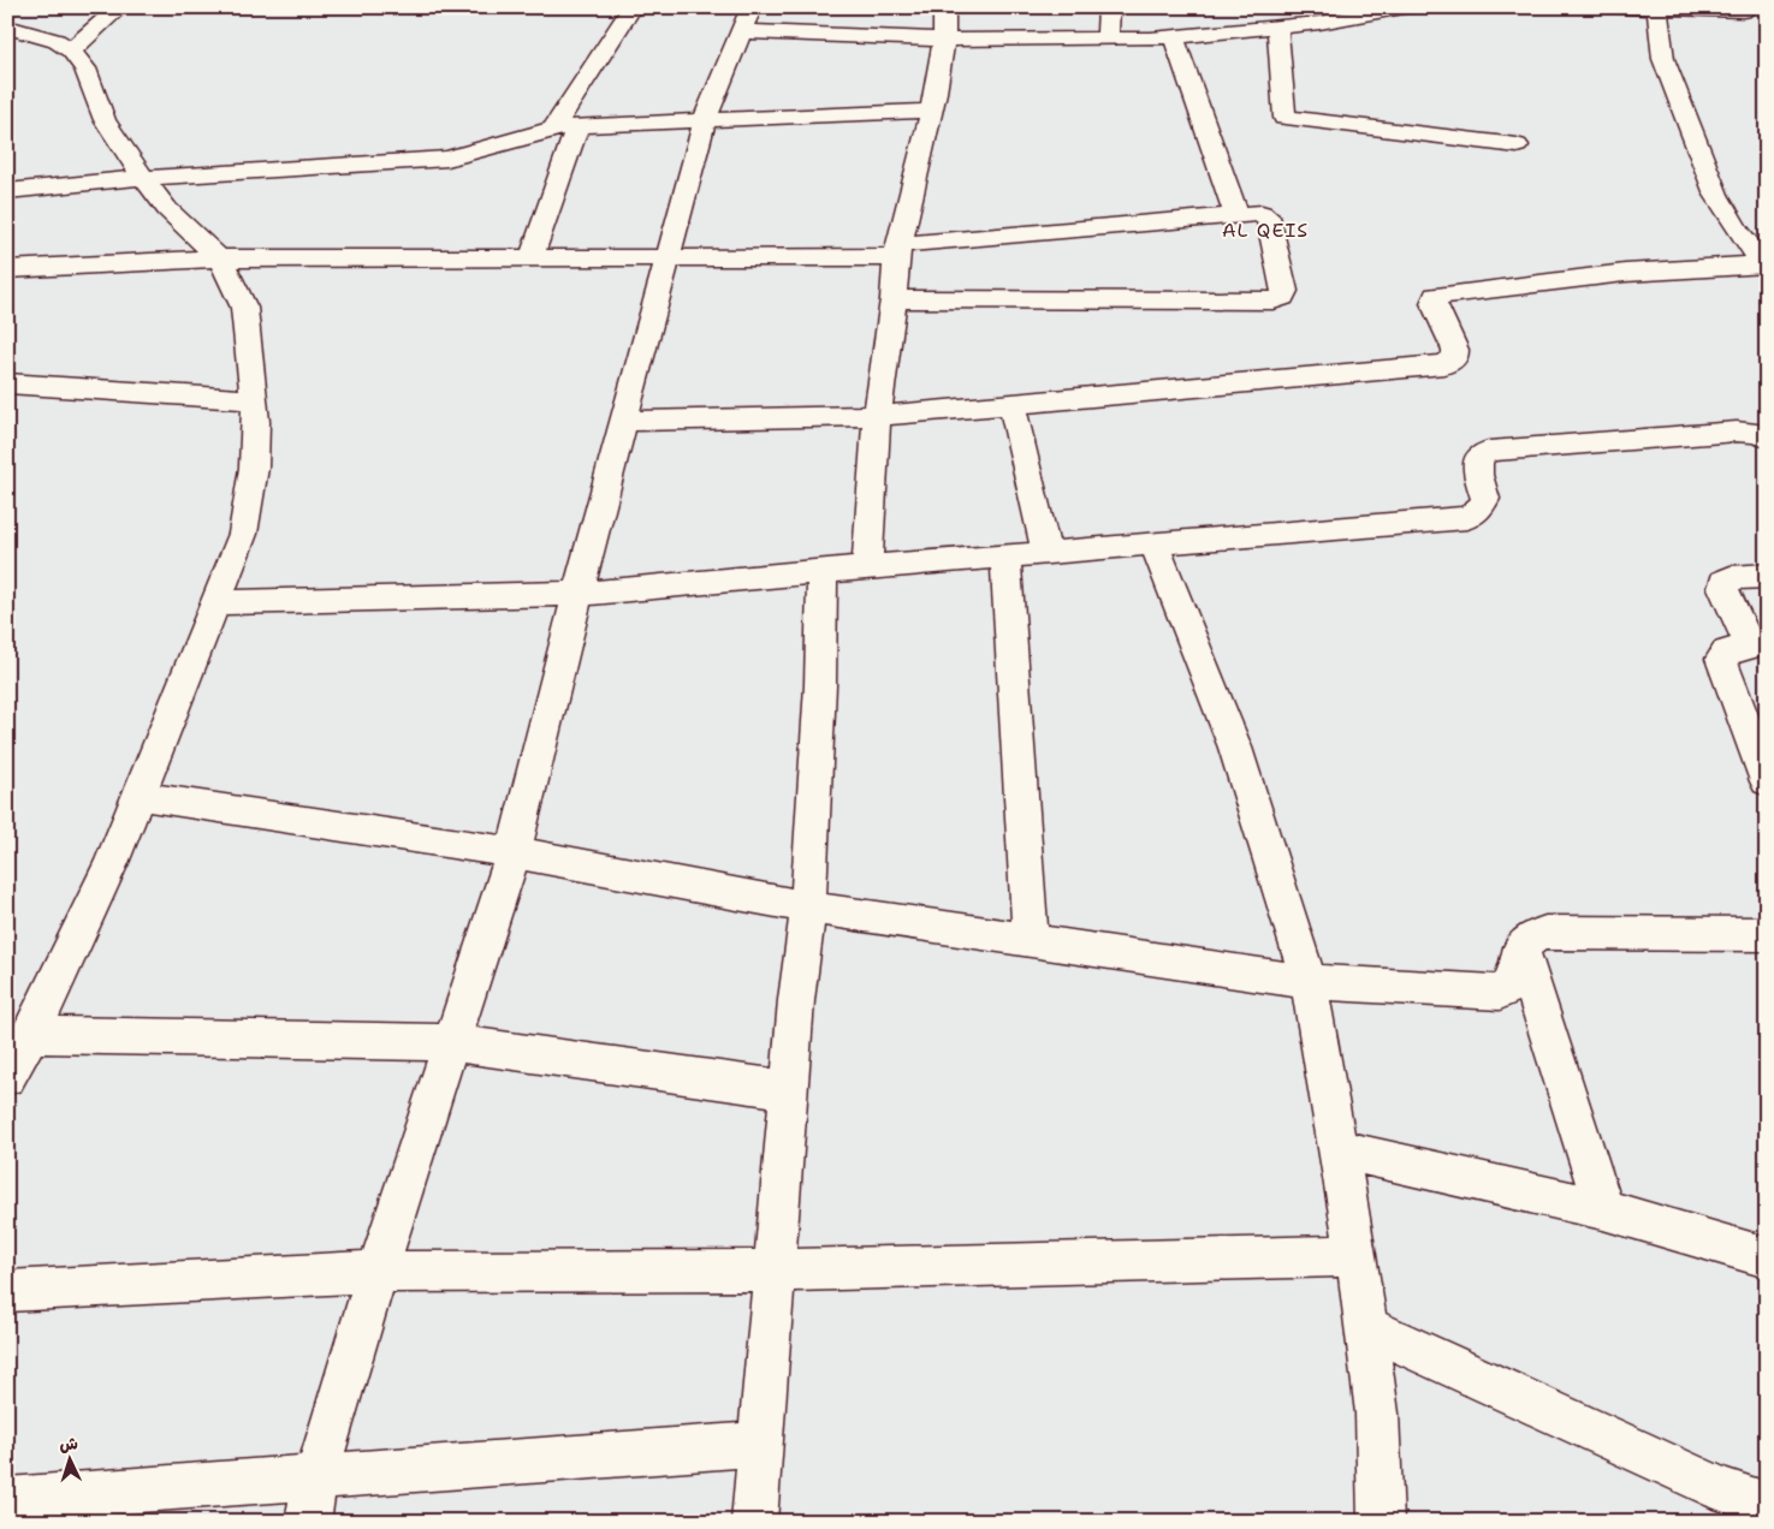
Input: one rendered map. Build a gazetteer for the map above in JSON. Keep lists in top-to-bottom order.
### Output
{
  "districts": ["AL QEIS"],
  "north": "top"
}
